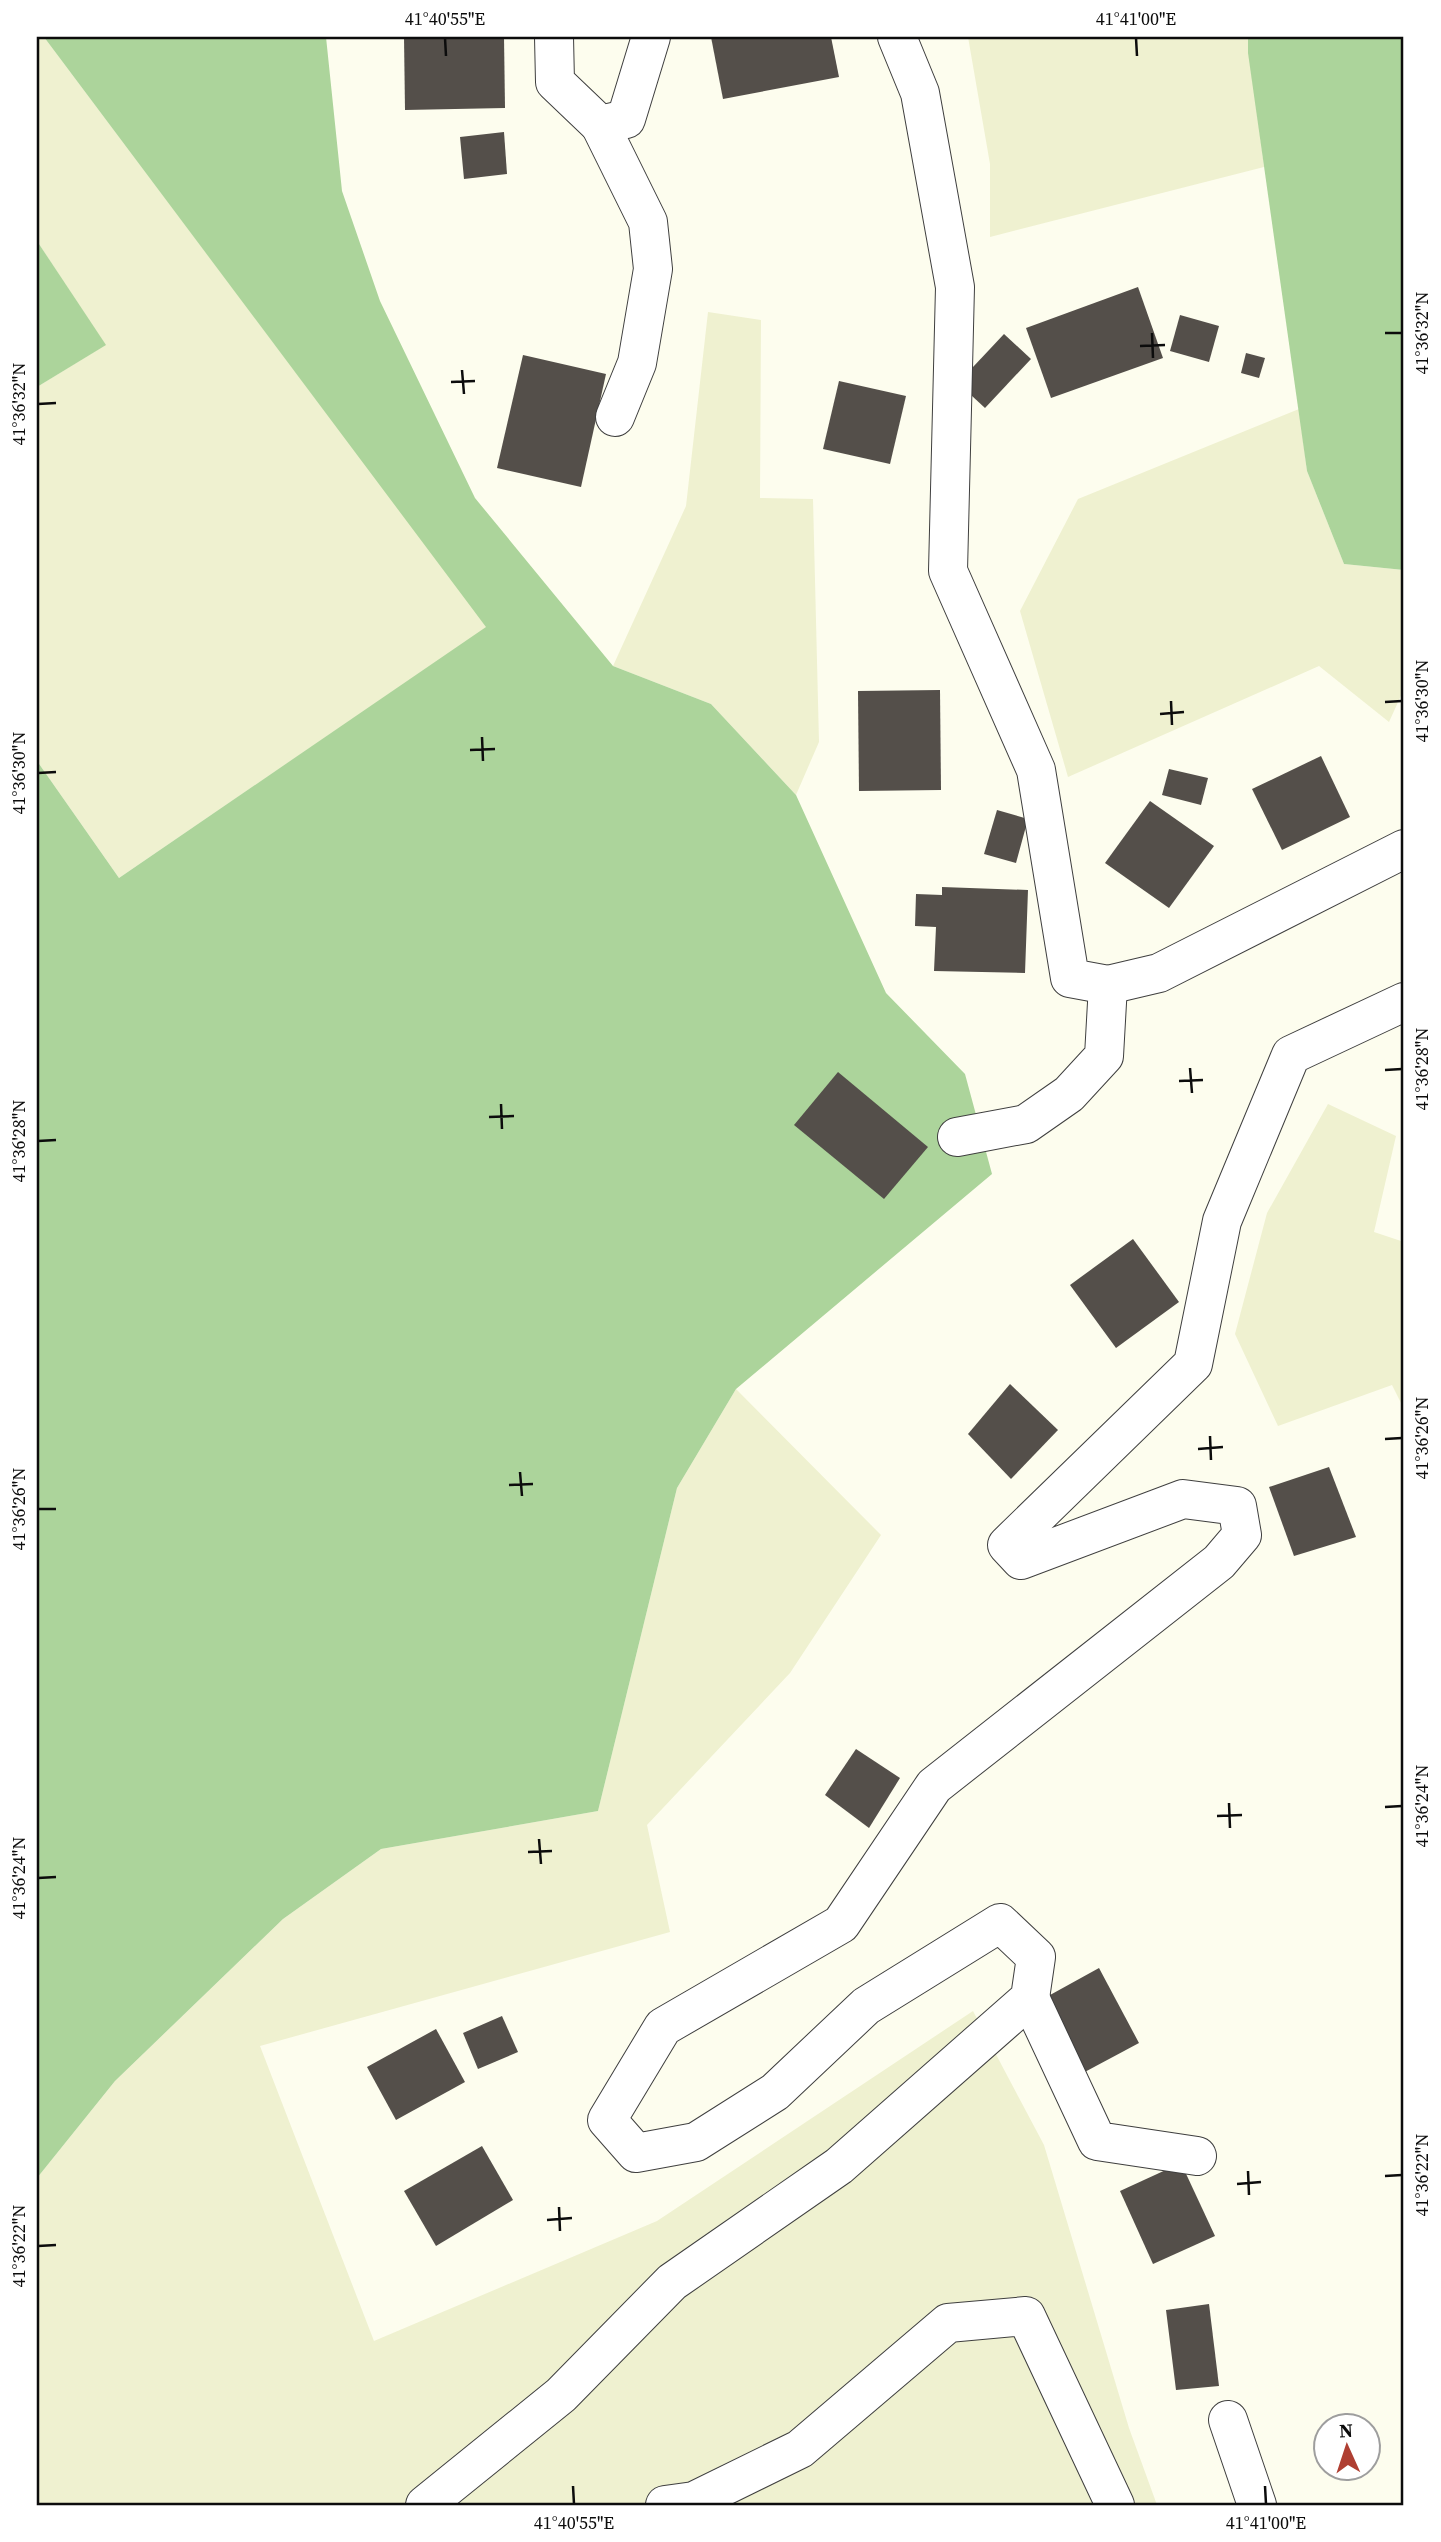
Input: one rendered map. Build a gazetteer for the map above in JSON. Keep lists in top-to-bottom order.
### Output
{
  "north": "top",
  "coordinates": [
    "41°40'55\"E",
    "41°41'00\"E",
    "41°36'32\"N",
    "41°36'30\"N",
    "41°36'28\"N",
    "41°36'26\"N",
    "41°36'24\"N",
    "41°36'22\"N"
  ]
}
